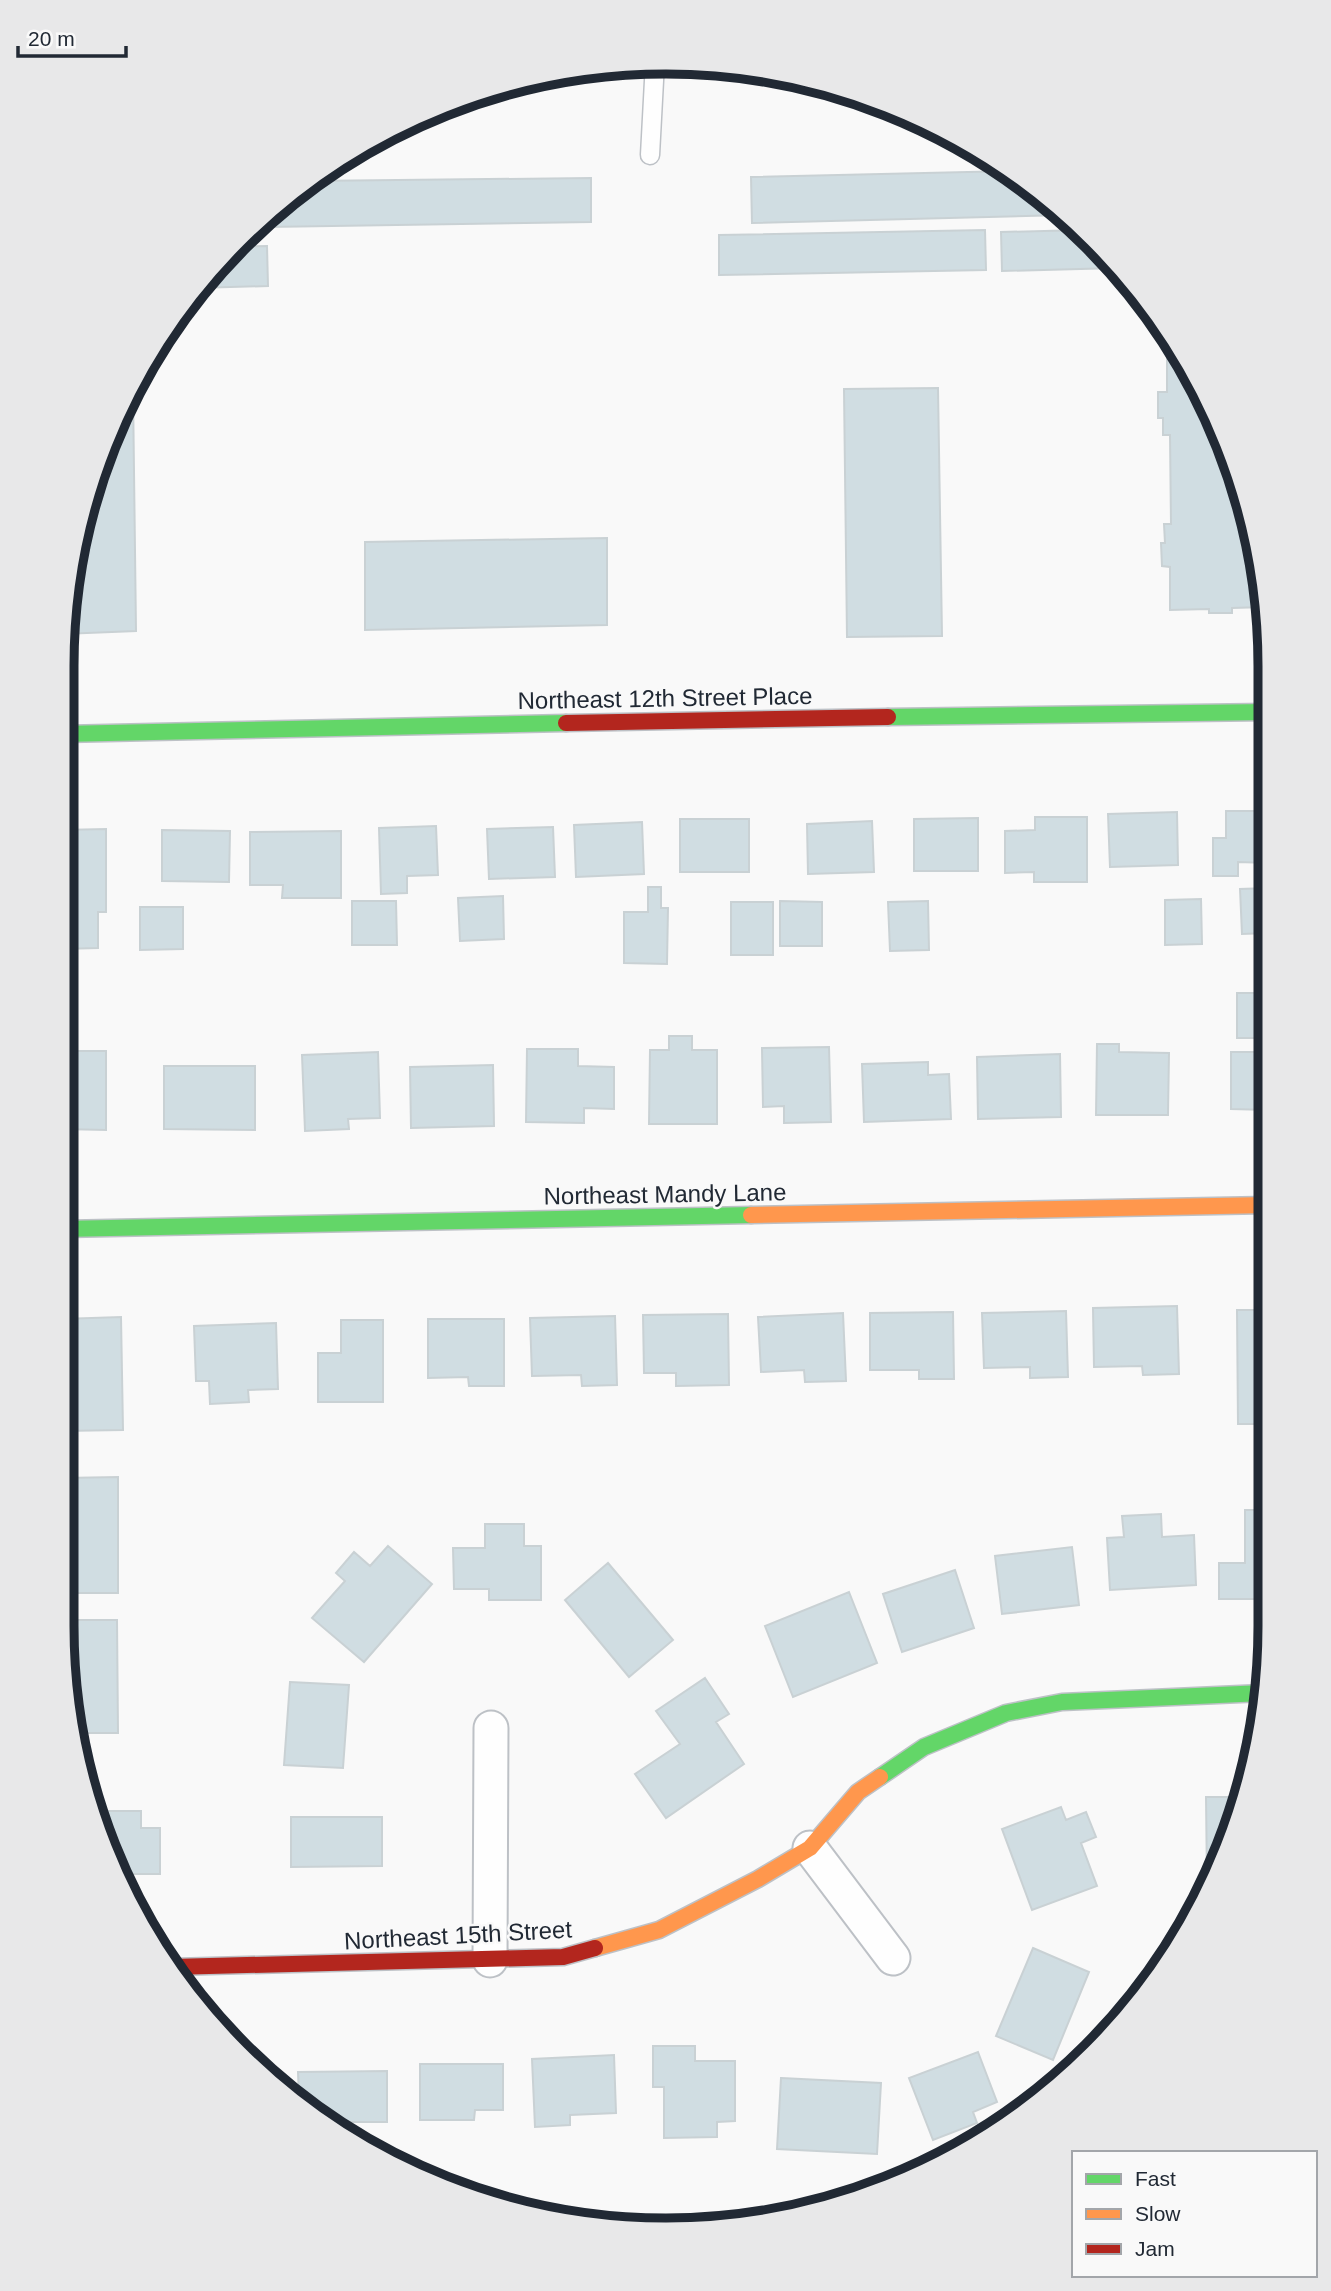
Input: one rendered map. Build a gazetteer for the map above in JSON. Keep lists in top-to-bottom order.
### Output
{
  "streets": {
    "street": ["Northeast 12th Street Place", "Northeast Mandy Lane", "Northeast 15th Street"]
  },
  "legend": ["Fast", "Slow", "Jam"],
  "scale_bar": "20 m"
}
